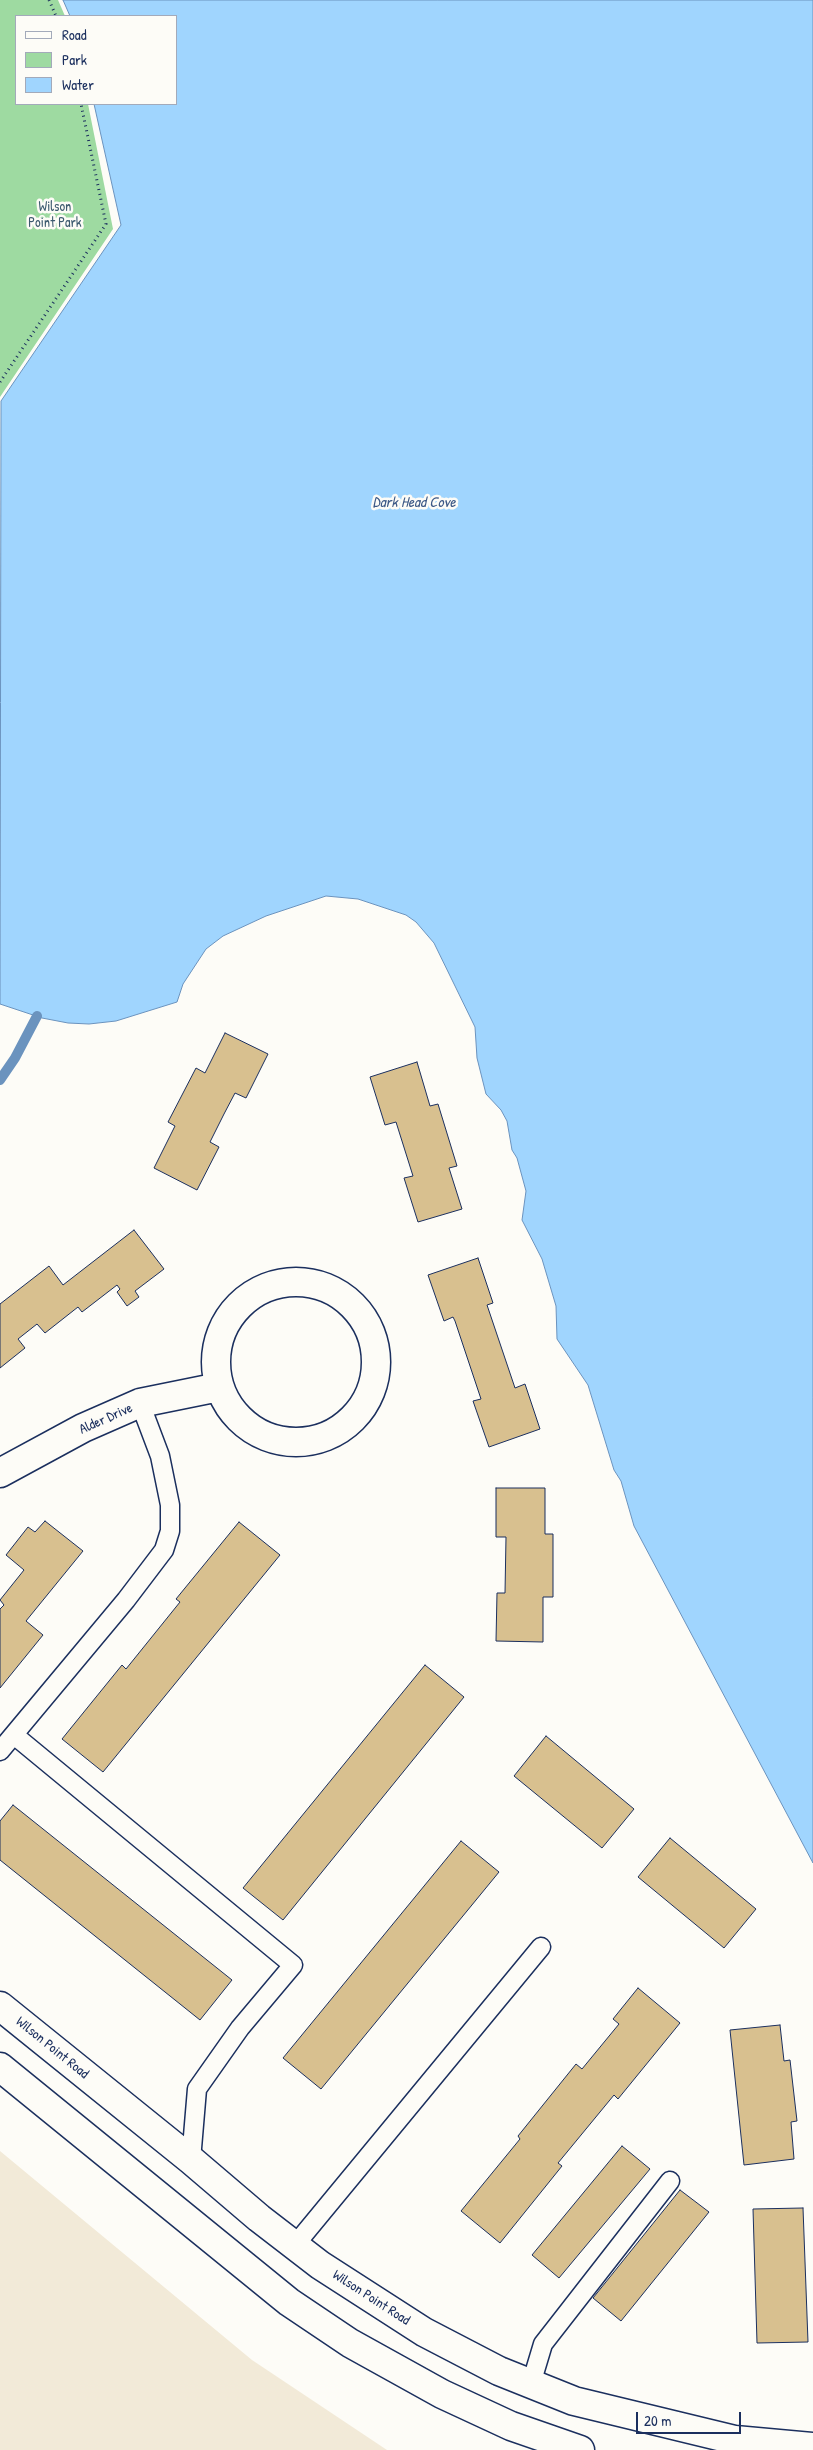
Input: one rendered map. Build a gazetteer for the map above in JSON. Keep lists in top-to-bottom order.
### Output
{
  "streets": {
    "street": ["Alder Drive", "Wilson Point Road"]
  },
  "water": ["Dark Head Cove"],
  "parks": ["Wilson Point Park"],
  "legend": ["Road", "Park", "Water"],
  "scale_bar": "20 m"
}
